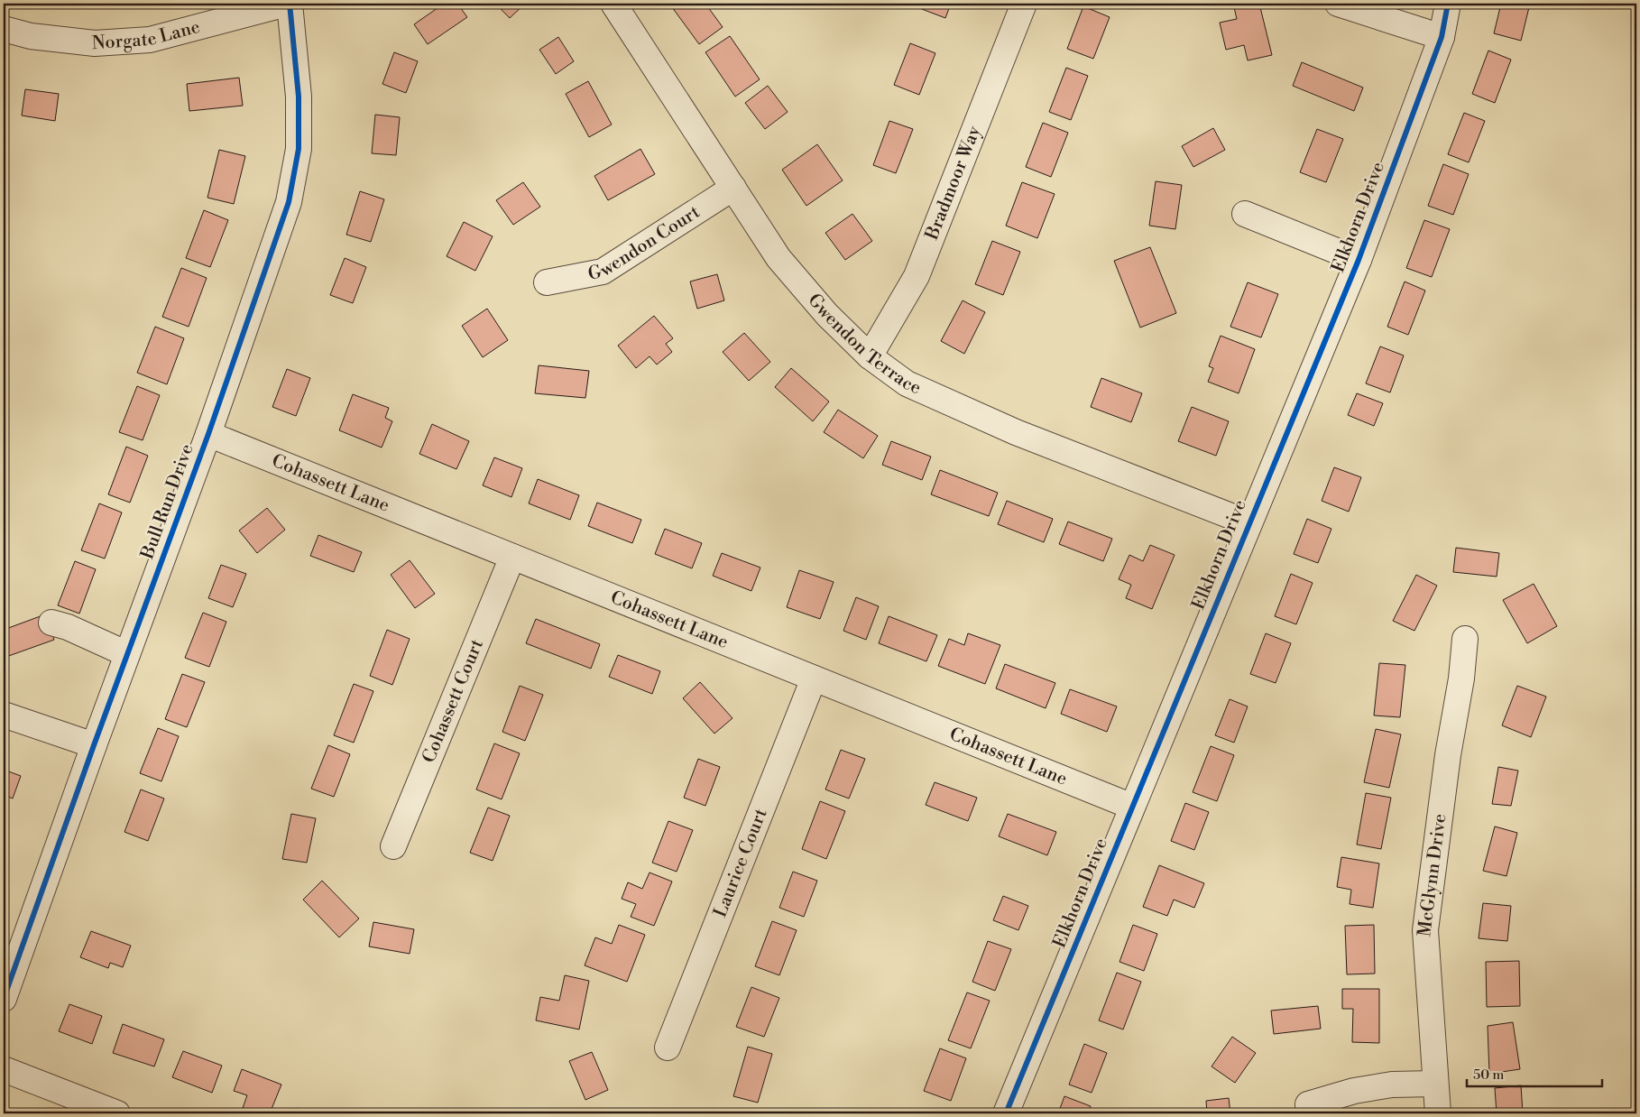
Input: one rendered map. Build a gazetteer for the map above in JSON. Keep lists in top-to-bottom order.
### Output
{
  "streets": {
    "street": [
      "Norgate Lane",
      "Bradmoor Way",
      "Elkhorn Drive",
      "Gwendon Court",
      "Gwendon Terrace",
      "Cohassett Lane",
      "Bull Run Drive",
      "Cohassett Court",
      "Laurice Court",
      "McGlynn Drive"
    ]
  },
  "crossings": [
    ["Norgate Lane", "Bull Run Drive"],
    ["Bradmoor Way", "Gwendon Terrace"],
    ["Elkhorn Drive", "Gwendon Terrace"],
    ["Elkhorn Drive", "Cohassett Lane"],
    ["Gwendon Court", "Gwendon Terrace"],
    ["Cohassett Lane", "Bull Run Drive"],
    ["Cohassett Lane", "Cohassett Court"],
    ["Cohassett Lane", "Laurice Court"]
  ],
  "scale_bar": "50 m"
}
